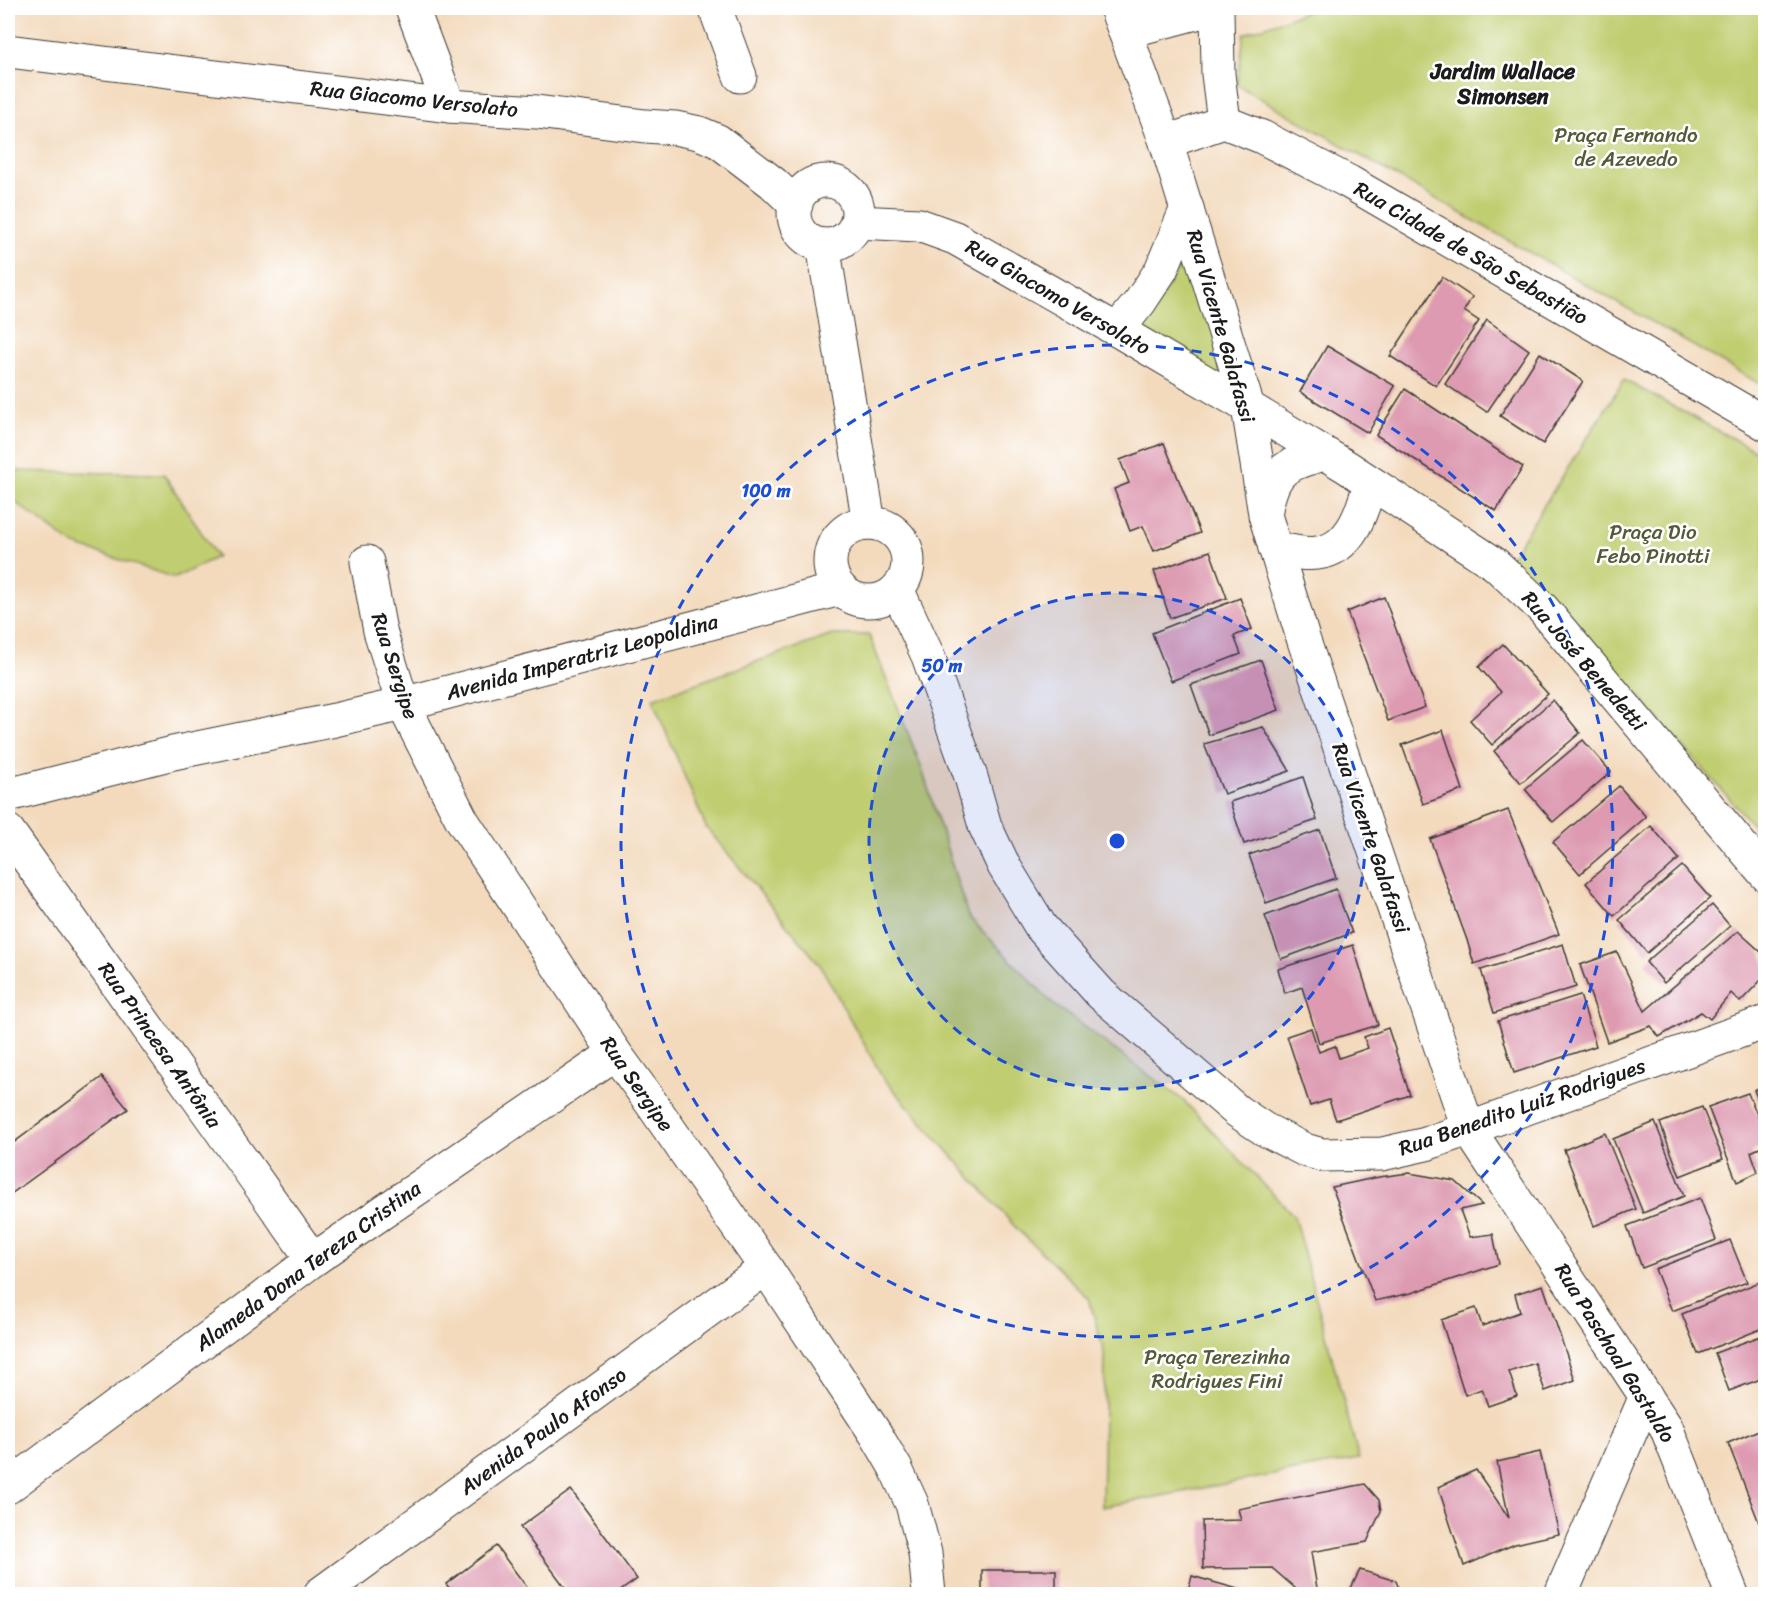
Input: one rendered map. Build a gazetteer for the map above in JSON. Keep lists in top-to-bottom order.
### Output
{
  "streets": {
    "street": [
      "Rua Giacomo Versolato",
      "Rua Cidade de São Sebastião",
      "Rua Vicente Galafassi",
      "Avenida Imperatriz Leopoldina",
      "Rua José Benedetti",
      "Rua Sergipe",
      "Rua Princesa Antônia",
      "Rua Benedito Luiz Rodrigues",
      "Alameda Dona Tereza Cristina",
      "Rua Paschoal Gastaldo",
      "Avenida Paulo Afonso"
    ]
  },
  "crossings": [
    ["Rua Giacomo Versolato", "Rua Vicente Galafassi"],
    ["Rua Giacomo Versolato", "Rua José Benedetti"],
    ["Rua Vicente Galafassi", "Rua José Benedetti"],
    ["Rua Vicente Galafassi", "Rua Benedito Luiz Rodrigues"],
    ["Rua Vicente Galafassi", "Rua Paschoal Gastaldo"],
    ["Avenida Imperatriz Leopoldina", "Rua Sergipe"],
    ["Avenida Imperatriz Leopoldina", "Rua Benedito Luiz Rodrigues"],
    ["Rua Sergipe", "Alameda Dona Tereza Cristina"],
    ["Rua Sergipe", "Avenida Paulo Afonso"],
    ["Rua Princesa Antônia", "Alameda Dona Tereza Cristina"],
    ["Rua Benedito Luiz Rodrigues", "Rua Paschoal Gastaldo"]
  ],
  "districts": ["Jardim Wallace Simonsen"],
  "parks": ["Praça Fernando de Azevedo", "Praça Dio Febo Pinotti", "Praça Terezinha Rodrigues Fini"],
  "rings": ["100 m", "50 m"]
}
